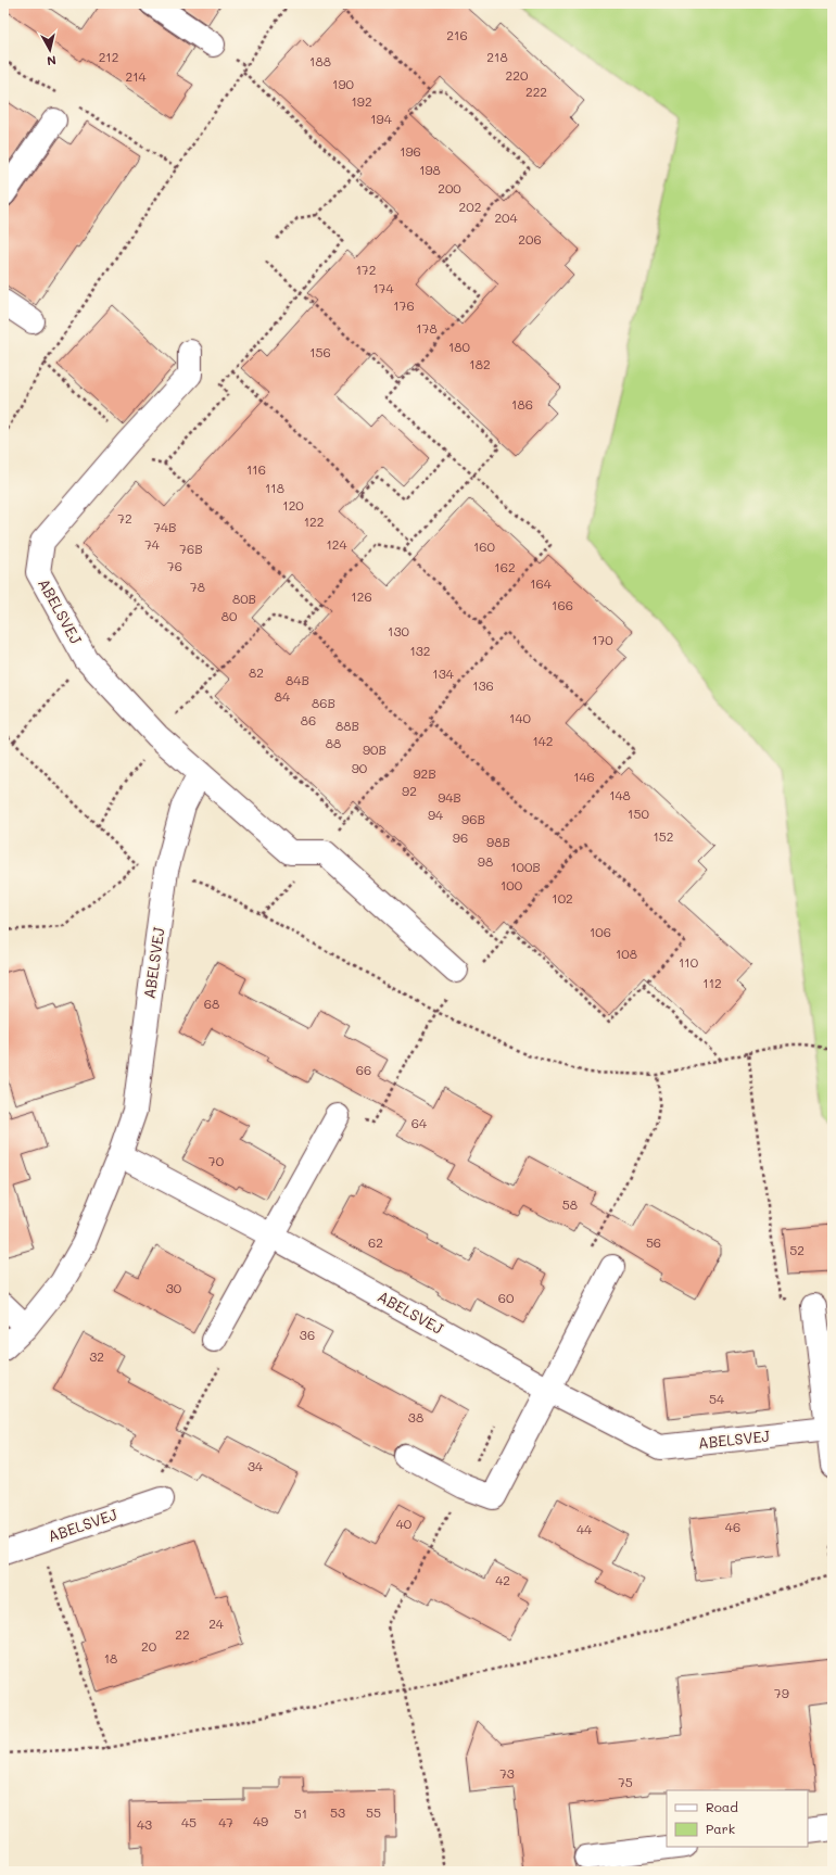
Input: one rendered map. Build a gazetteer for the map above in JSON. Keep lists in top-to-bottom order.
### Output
{
  "streets": {
    "street": ["ABELSVEJ"]
  },
  "house_numbers": [
    "216",
    "212",
    "218",
    "188",
    "220",
    "214",
    "190",
    "222",
    "192",
    "194",
    "196",
    "198",
    "200",
    "202",
    "204",
    "206",
    "172",
    "174",
    "176",
    "178",
    "180",
    "156",
    "182",
    "186",
    "116",
    "118",
    "120",
    "72",
    "122",
    "74B",
    "74",
    "124",
    "160",
    "76B",
    "76",
    "162",
    "164",
    "78",
    "126",
    "80B",
    "166",
    "80",
    "130",
    "170",
    "132",
    "82",
    "134",
    "84B",
    "136",
    "84",
    "86B",
    "140",
    "86",
    "88B",
    "142",
    "88",
    "90B",
    "90",
    "92B",
    "146",
    "92",
    "148",
    "94B",
    "150",
    "94",
    "96B",
    "152",
    "96",
    "98B",
    "98",
    "100B",
    "100",
    "102",
    "106",
    "108",
    "110",
    "112",
    "68",
    "66",
    "64",
    "70",
    "58",
    "62",
    "56",
    "52",
    "30",
    "60",
    "36",
    "32",
    "54",
    "38",
    "34",
    "40",
    "46",
    "44",
    "42",
    "24",
    "22",
    "20",
    "18",
    "79",
    "73",
    "75",
    "53",
    "55",
    "51",
    "49",
    "45",
    "47",
    "43"
  ],
  "legend": ["Road", "Park"],
  "north": "bottom"
}
